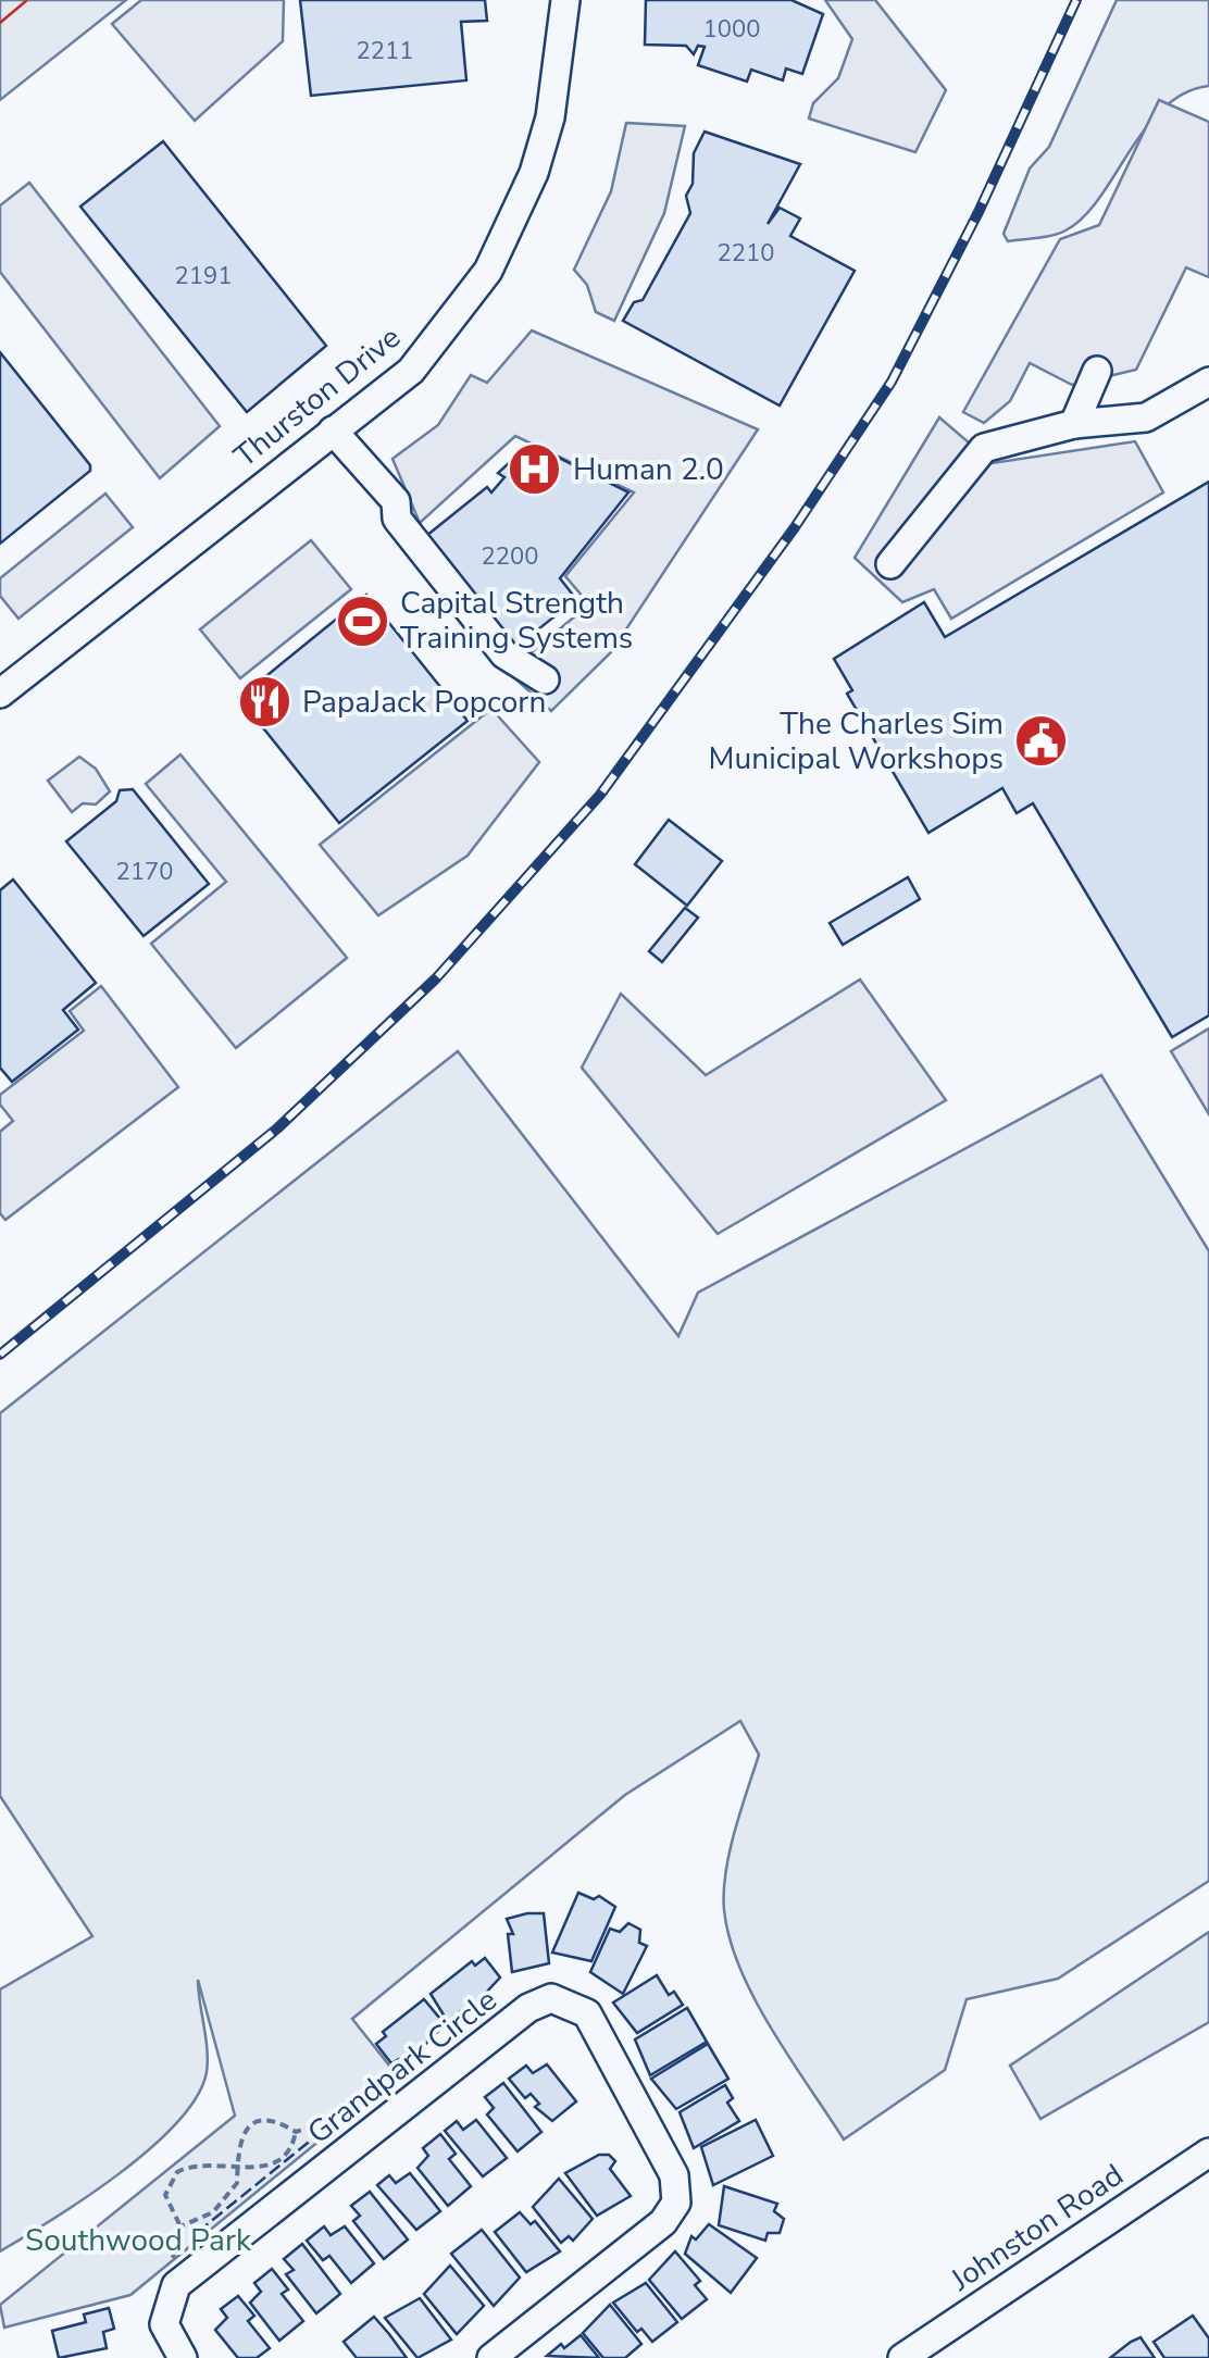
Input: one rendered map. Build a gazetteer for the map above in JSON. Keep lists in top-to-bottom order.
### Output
{
  "streets": {
    "street": ["Thurston Drive", "Grandpark Circle", "Johnston Road"]
  },
  "parks": ["Southwood Park"],
  "places": {
    "hospital": ["Human 2.0"],
    "sports": ["Capital Strength Training Systems"],
    "restaurant": ["PapaJack Popcorn"],
    "public building": ["The Charles Sim Municipal Workshops"]
  },
  "house_numbers": [
    "1000",
    "2211",
    "2210",
    "2191",
    "2200",
    "2170"
  ]
}
